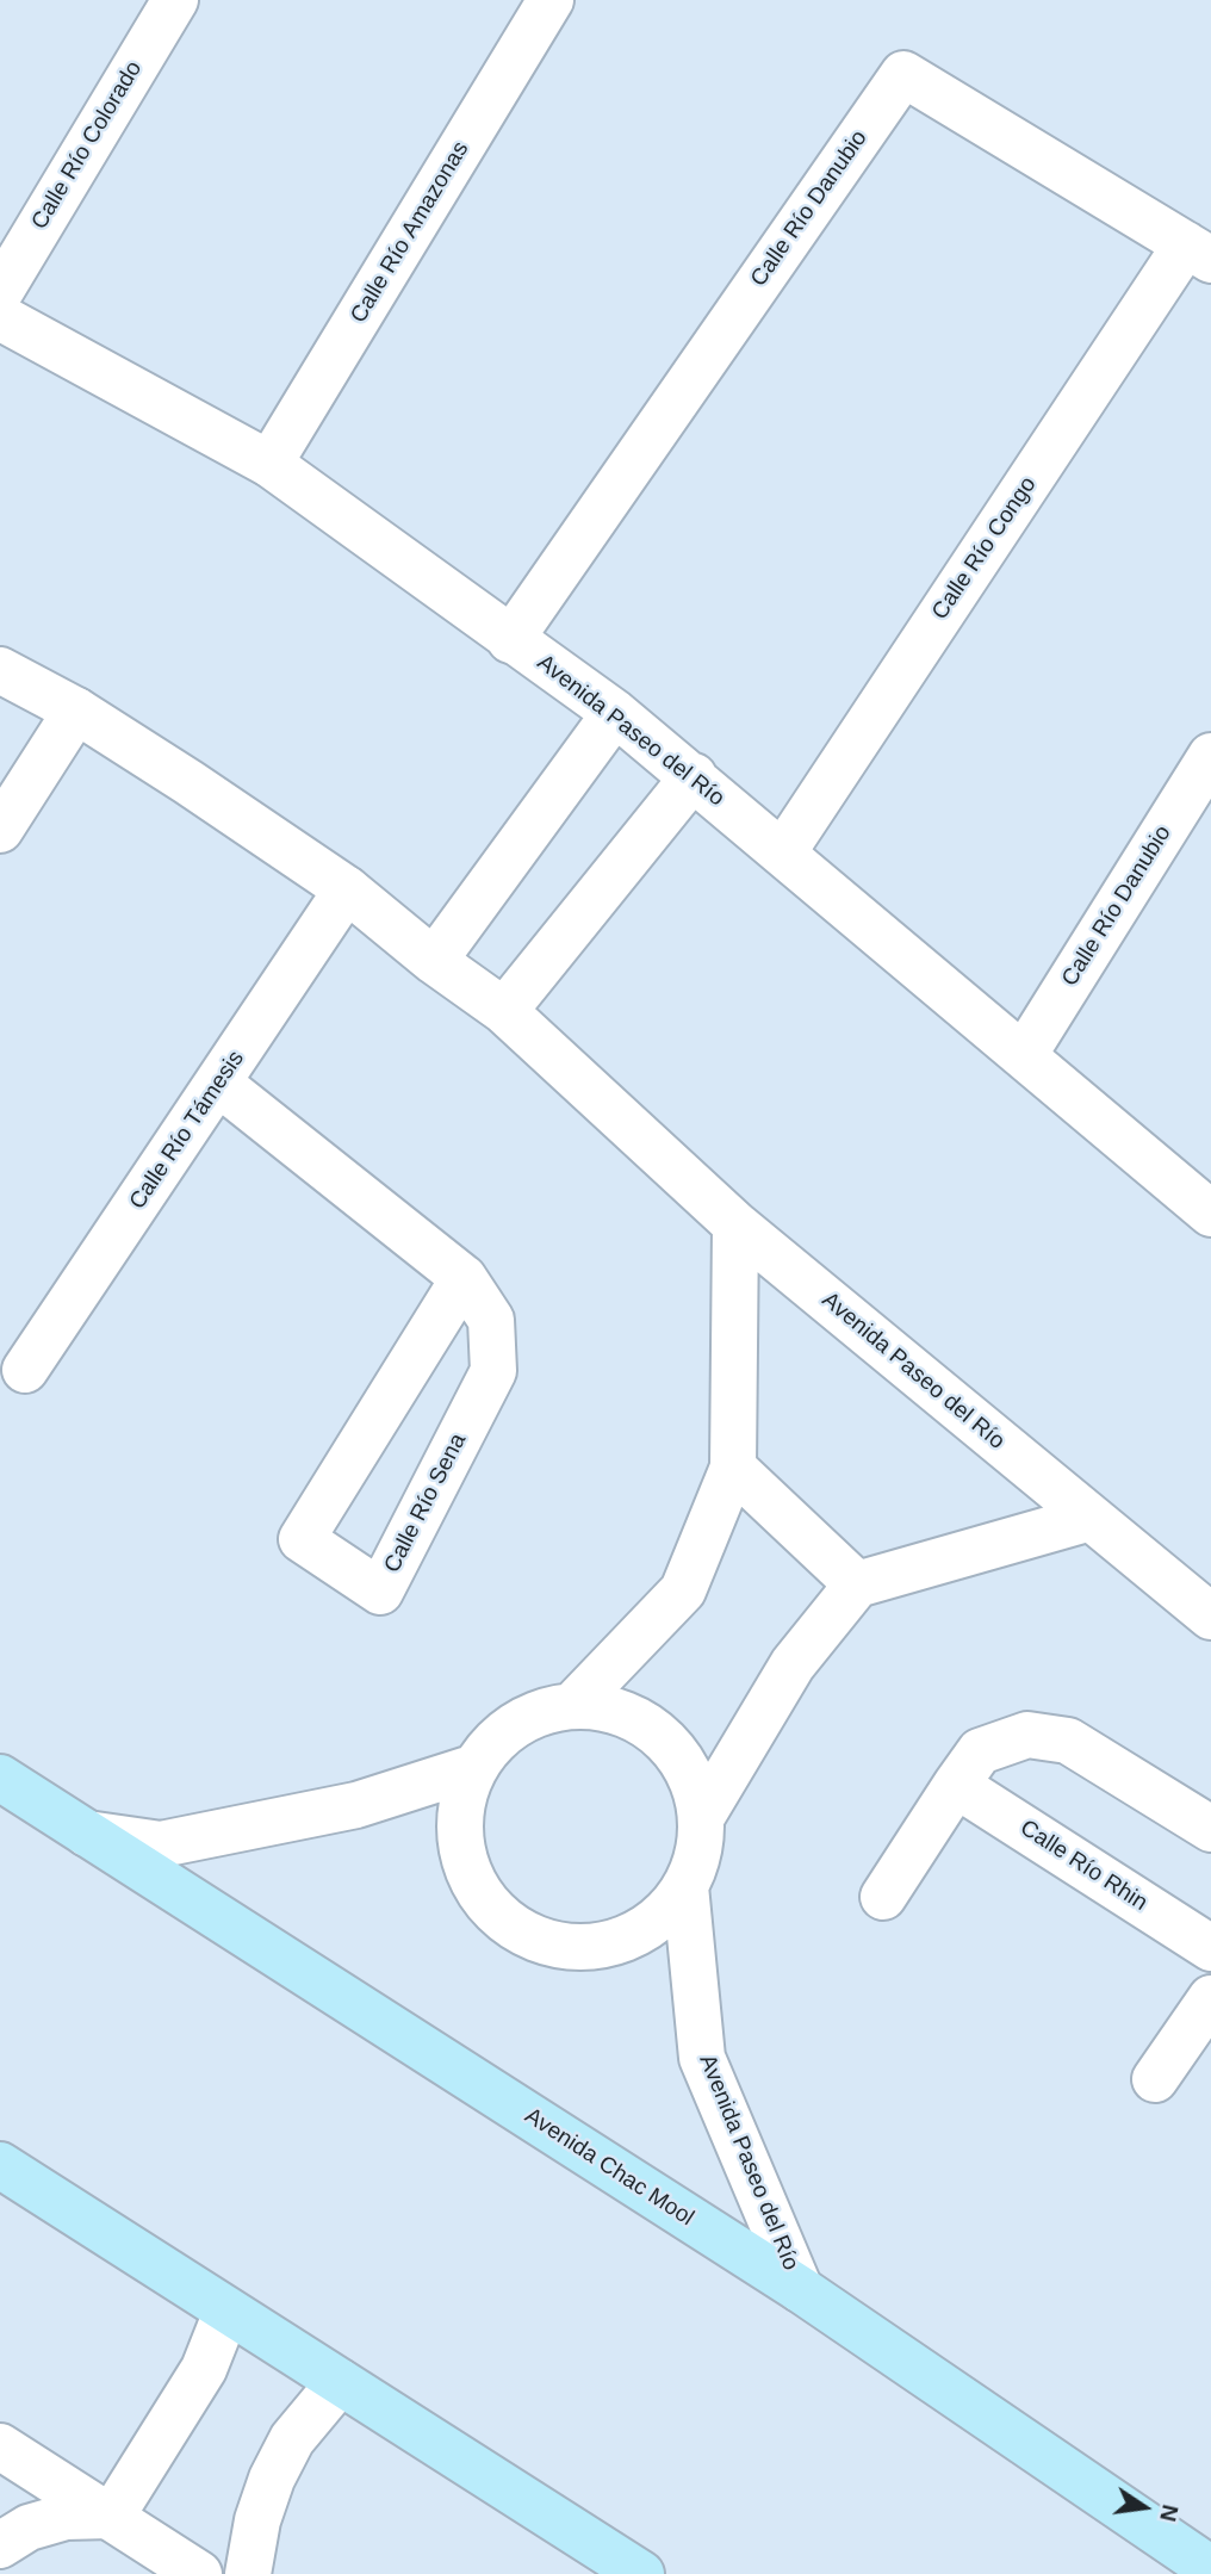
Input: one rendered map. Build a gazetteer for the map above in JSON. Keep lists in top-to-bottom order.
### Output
{
  "streets": {
    "main road": ["Avenida Chac Mool"],
    "street": [
      "Calle Río Colorado",
      "Calle Río Danubio",
      "Calle Río Amazonas",
      "Calle Río Congo",
      "Avenida Paseo del Río",
      "Calle Río Támesis",
      "Calle Río Sena",
      "Calle Río Rhin"
    ]
  },
  "crossings": [
    ["Calle Río Danubio", "Calle Río Congo"],
    ["Calle Río Danubio", "Avenida Paseo del Río"],
    ["Calle Río Amazonas", "Avenida Paseo del Río"],
    ["Calle Río Congo", "Avenida Paseo del Río"],
    ["Avenida Paseo del Río", "Calle Río Támesis"],
    ["Avenida Paseo del Río", "Avenida Chac Mool"],
    ["Calle Río Támesis", "Calle Río Sena"]
  ],
  "north": "right"
}
